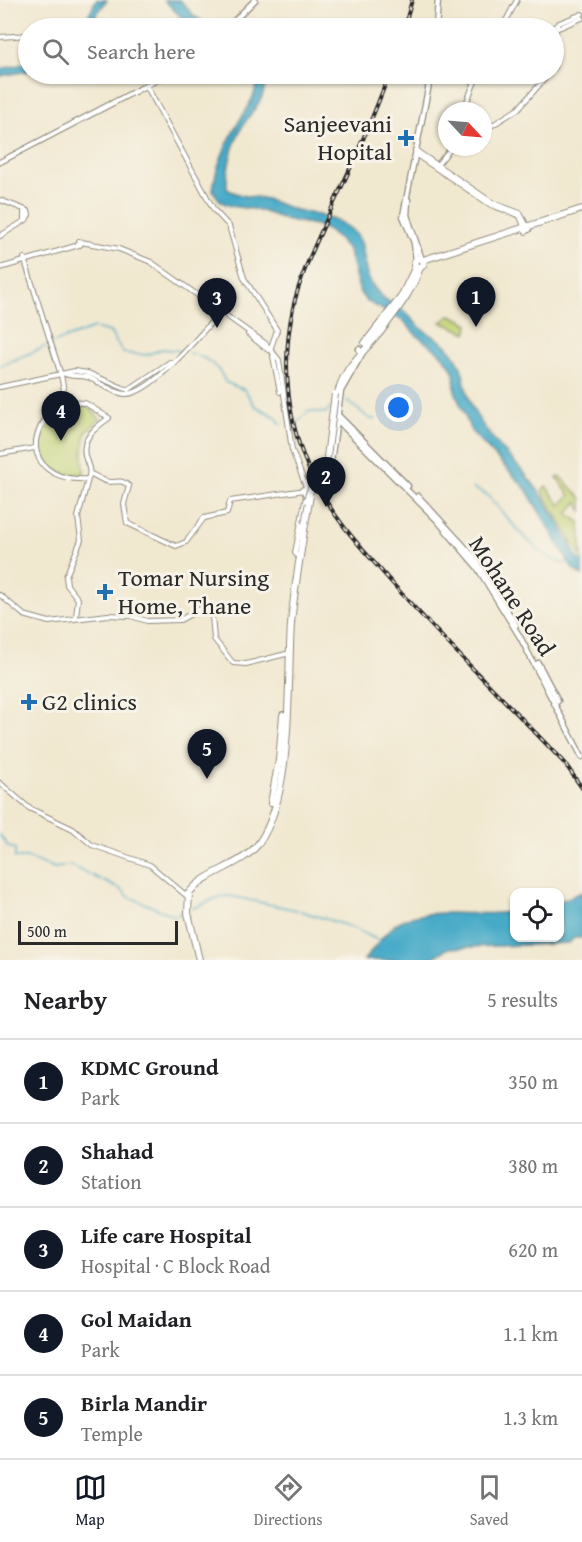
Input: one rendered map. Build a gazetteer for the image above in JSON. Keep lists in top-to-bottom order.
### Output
{
  "streets": {
    "main road": ["Mohane Road"]
  },
  "places": {
    "health": ["Sanjeevani Hopital", "Tomar Nursing Home, Thane", "G2 clinics"]
  },
  "scale_bar": "500 m",
  "north": "bottom right",
  "page": {
    "search": "Search here",
    "pins": [
      "1",
      "3",
      "4",
      "2",
      "5"
    ],
    "scale": "500 m",
    "heading": ["Nearby", "5 results"],
    "list": [
      {
        "mark": "1",
        "name": "KDMC Ground",
        "note": "Park",
        "value": "350 m"
      },
      {
        "mark": "2",
        "name": "Shahad",
        "note": "Station",
        "value": "380 m"
      },
      {
        "mark": "3",
        "name": "Life care Hospital",
        "note": "Hospital · C Block Road",
        "value": "620 m"
      },
      {
        "mark": "4",
        "name": "Gol Maidan",
        "note": "Park",
        "value": "1.1 km"
      },
      {
        "mark": "5",
        "name": "Birla Mandir",
        "note": "Temple",
        "value": "1.3 km"
      }
    ],
    "nav": ["Map", "Directions", "Saved"]
  }
}
